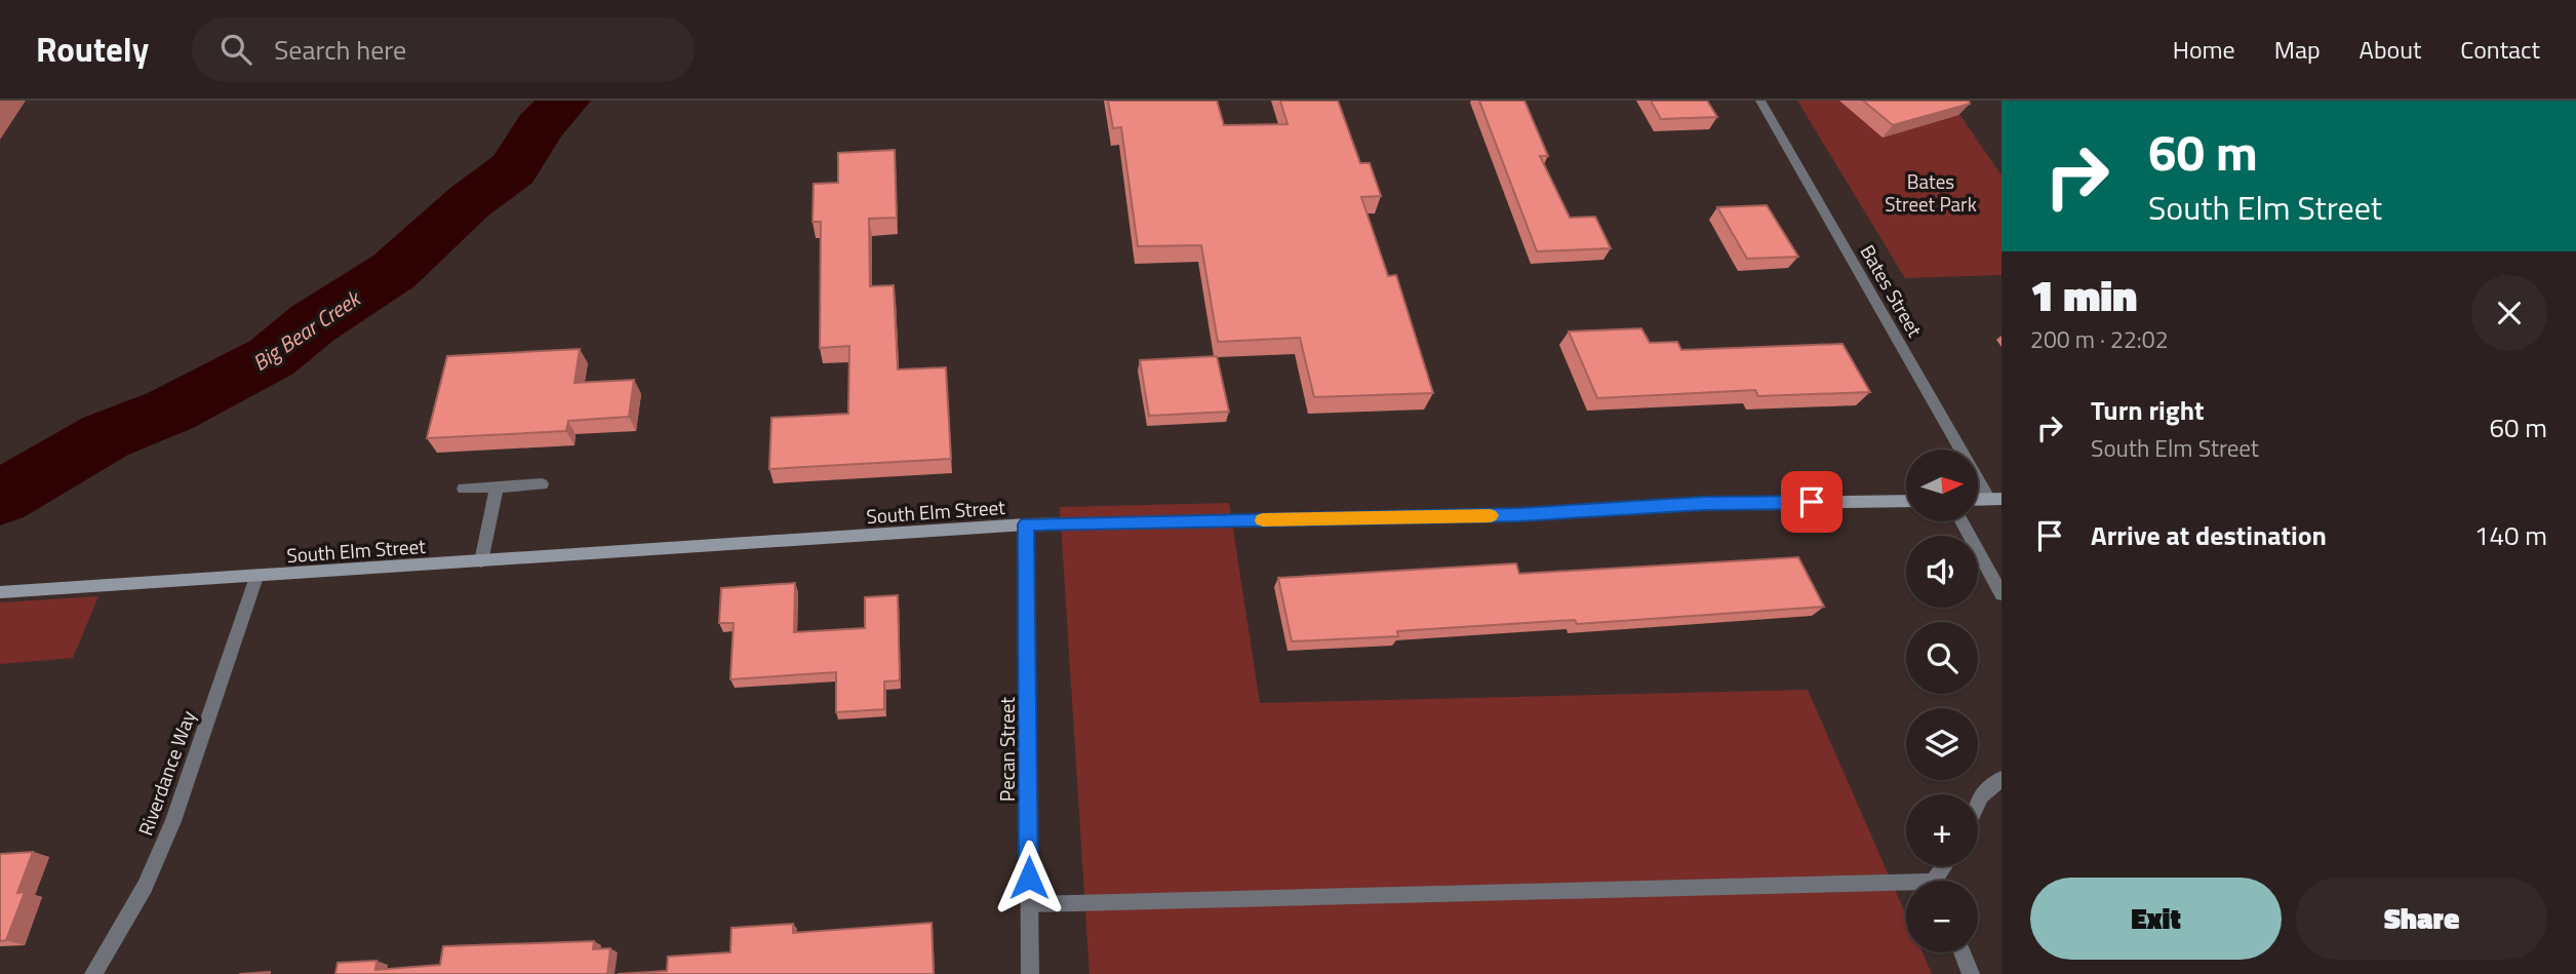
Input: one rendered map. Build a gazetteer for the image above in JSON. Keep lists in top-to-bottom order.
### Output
{
  "streets": {
    "street": [
      "Bates Street",
      "South Elm Street",
      "Pecan Street",
      "Riverdance Way"
    ]
  },
  "crossings": [
    ["South Elm Street", "Pecan Street"],
    ["South Elm Street", "Riverdance Way"]
  ],
  "water": ["Big Bear Creek"],
  "parks": ["Bates Street Park"],
  "north": "right",
  "page": {
    "header": "Routely",
    "search": "Search here",
    "nav": [
      "Home",
      "Map",
      "About",
      "Contact"
    ],
    "turn": ["60 m", "South Elm Street"],
    "heading": ["1 min", "200 m · 22:02"],
    "list": [
      {
        "name": "Turn right",
        "note": "South Elm Street",
        "value": "60 m"
      },
      {
        "name": "Arrive at destination",
        "value": "140 m"
      }
    ],
    "map_buttons": ["+", "−"],
    "buttons": ["Exit", "Share"]
  }
}
